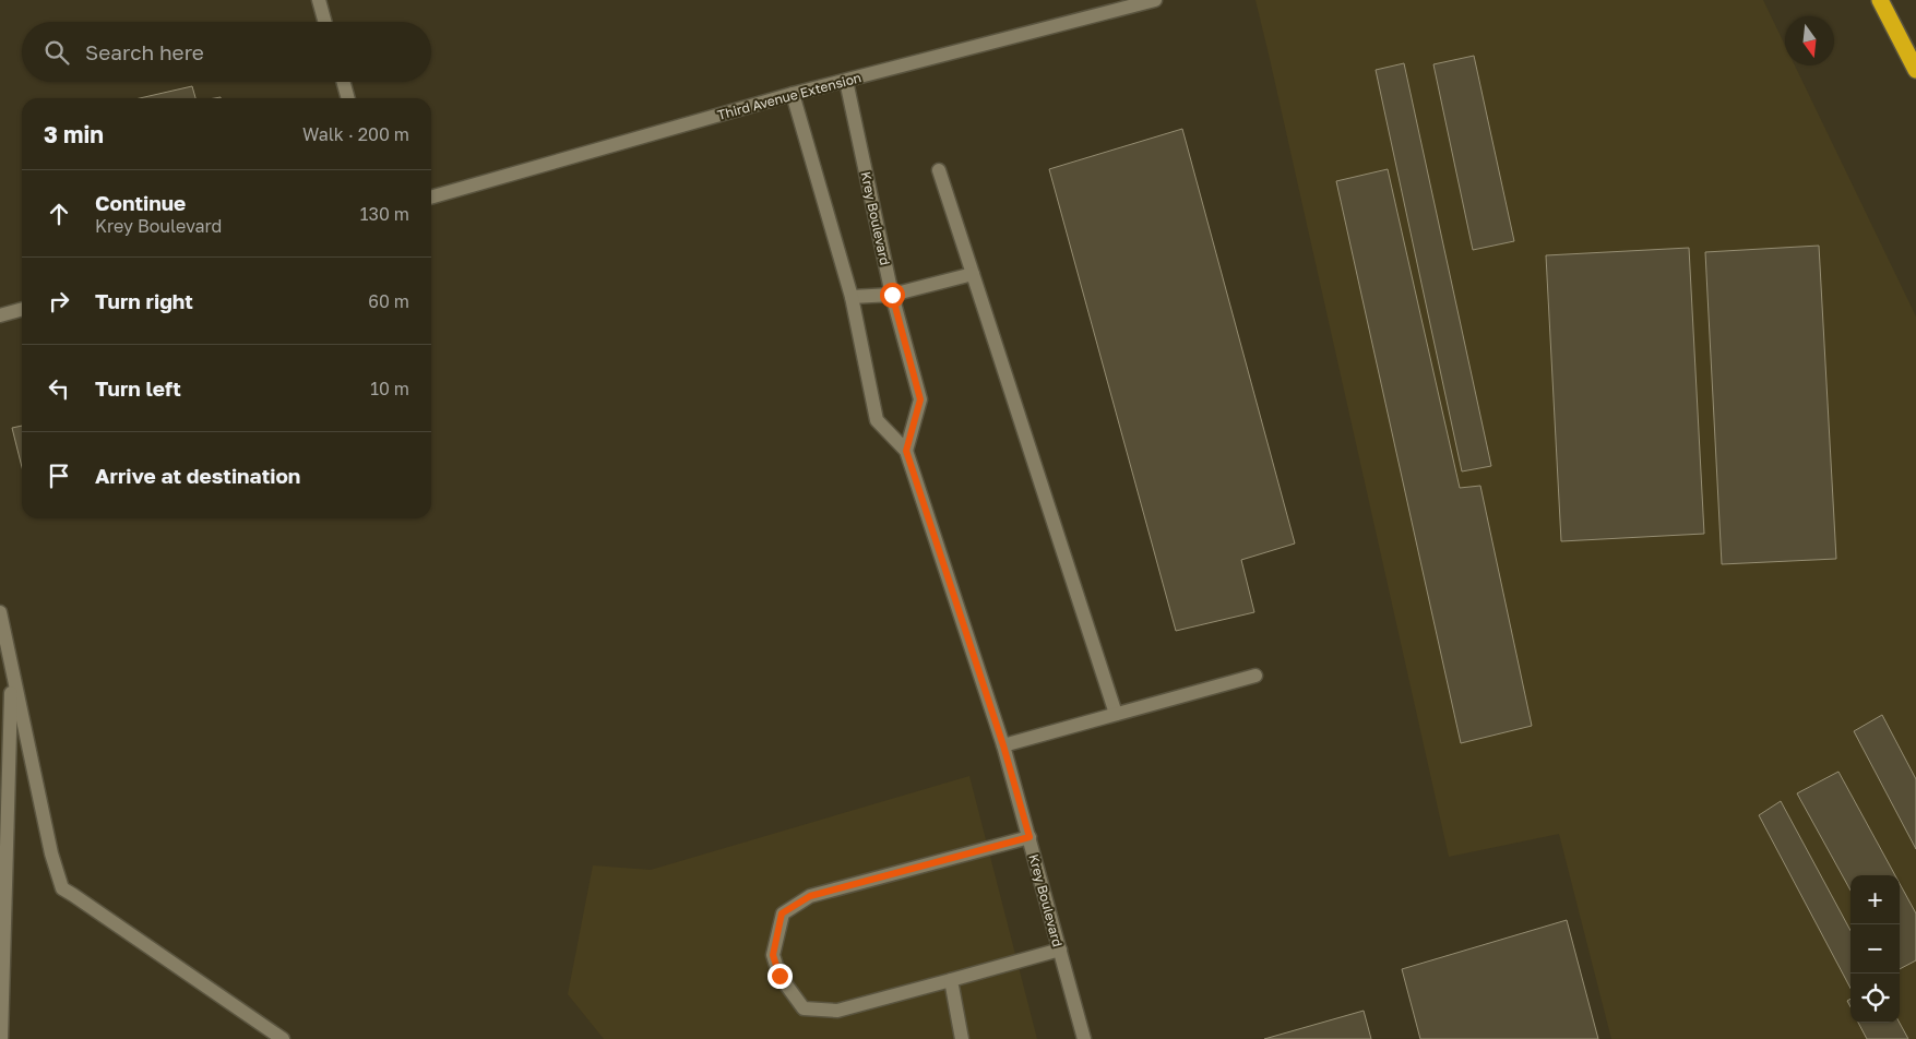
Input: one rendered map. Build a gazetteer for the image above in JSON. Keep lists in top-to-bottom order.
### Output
{
  "streets": {
    "street": ["Third Avenue Extension", "Krey Boulevard"]
  },
  "crossings": [
    ["Third Avenue Extension", "Krey Boulevard"]
  ],
  "north": "bottom",
  "page": {
    "search": "Search here",
    "heading": ["3 min", "Walk · 200 m"],
    "list": [
      ["Continue", "Krey Boulevard", "130 m"],
      ["Turn right", "60 m"],
      ["Turn left", "10 m"],
      "Arrive at destination"
    ],
    "map_buttons": ["+", "−"]
  }
}
